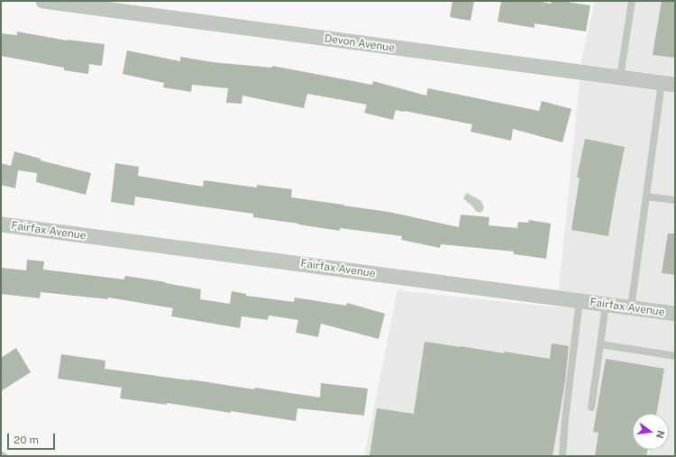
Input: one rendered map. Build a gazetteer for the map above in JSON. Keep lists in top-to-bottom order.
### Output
{
  "streets": {
    "street": ["Devon Avenue", "Fairfax Avenue"]
  },
  "scale_bar": "20 m",
  "north": "right"
}
